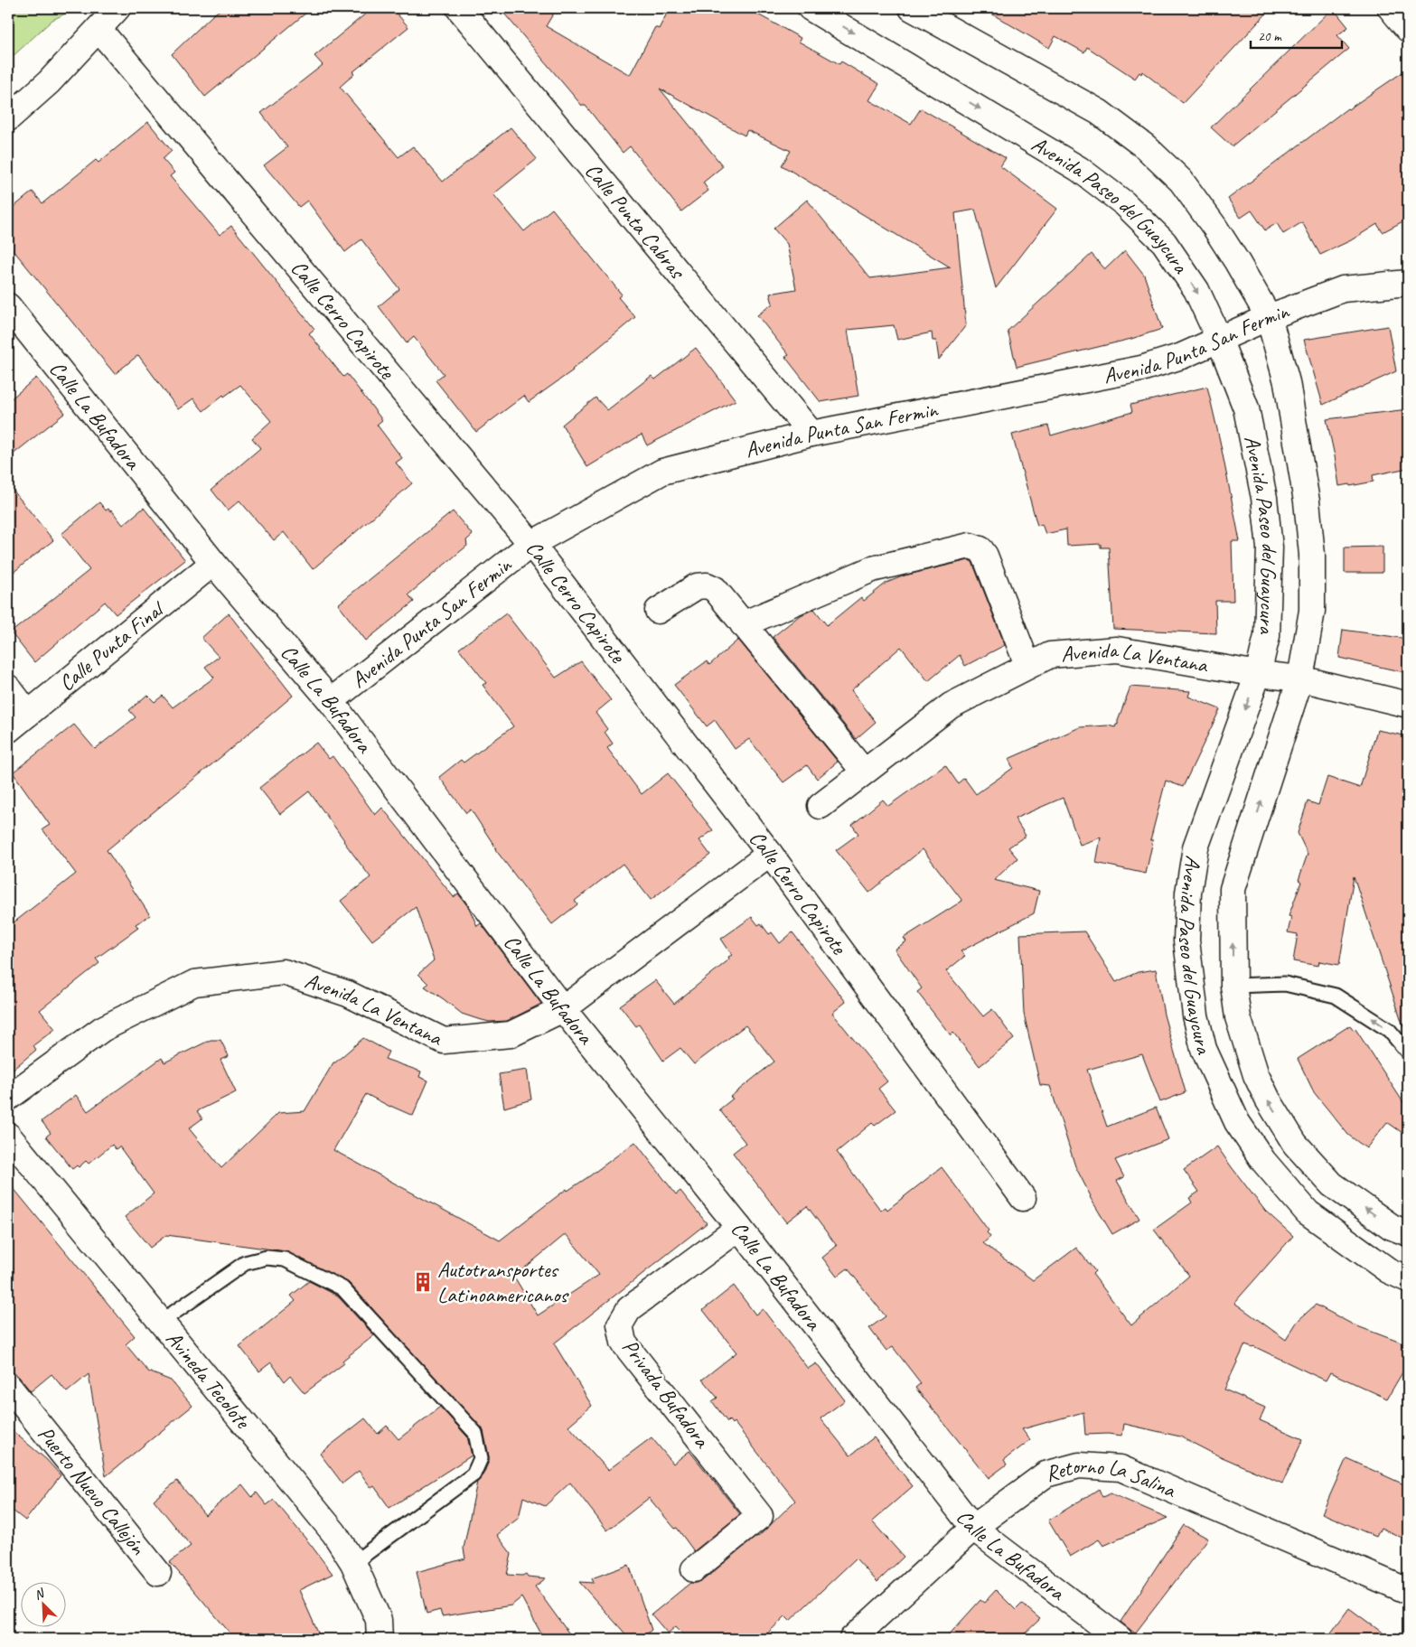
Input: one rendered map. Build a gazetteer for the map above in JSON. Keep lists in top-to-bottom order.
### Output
{
  "streets": {
    "street": [
      "Avenida Paseo del Guaycura",
      "Calle Punta Cabras",
      "Calle Cerro Capirote",
      "Avenida Punta San Fermin",
      "Calle La Bufadora",
      "Calle Punta Final",
      "Avenida La Ventana",
      "Avineda Tecolote",
      "Privada Bufadora",
      "Retorno La Salina",
      "Puerto Nuevo Callejón"
    ]
  },
  "crossings": [
    ["Avenida Paseo del Guaycura", "Avenida Punta San Fermin"],
    ["Avenida Paseo del Guaycura", "Avenida La Ventana"],
    ["Calle Punta Cabras", "Avenida Punta San Fermin"],
    ["Calle Cerro Capirote", "Avenida Punta San Fermin"],
    ["Calle Cerro Capirote", "Avenida La Ventana"],
    ["Avenida Punta San Fermin", "Calle La Bufadora"],
    ["Calle La Bufadora", "Calle Punta Final"],
    ["Calle La Bufadora", "Avenida La Ventana"],
    ["Calle La Bufadora", "Privada Bufadora"],
    ["Calle La Bufadora", "Retorno La Salina"]
  ],
  "places": {
    "building": ["Autotransportes Latinoamericanos"]
  },
  "scale_bar": "20 m",
  "north": "top left"
}
